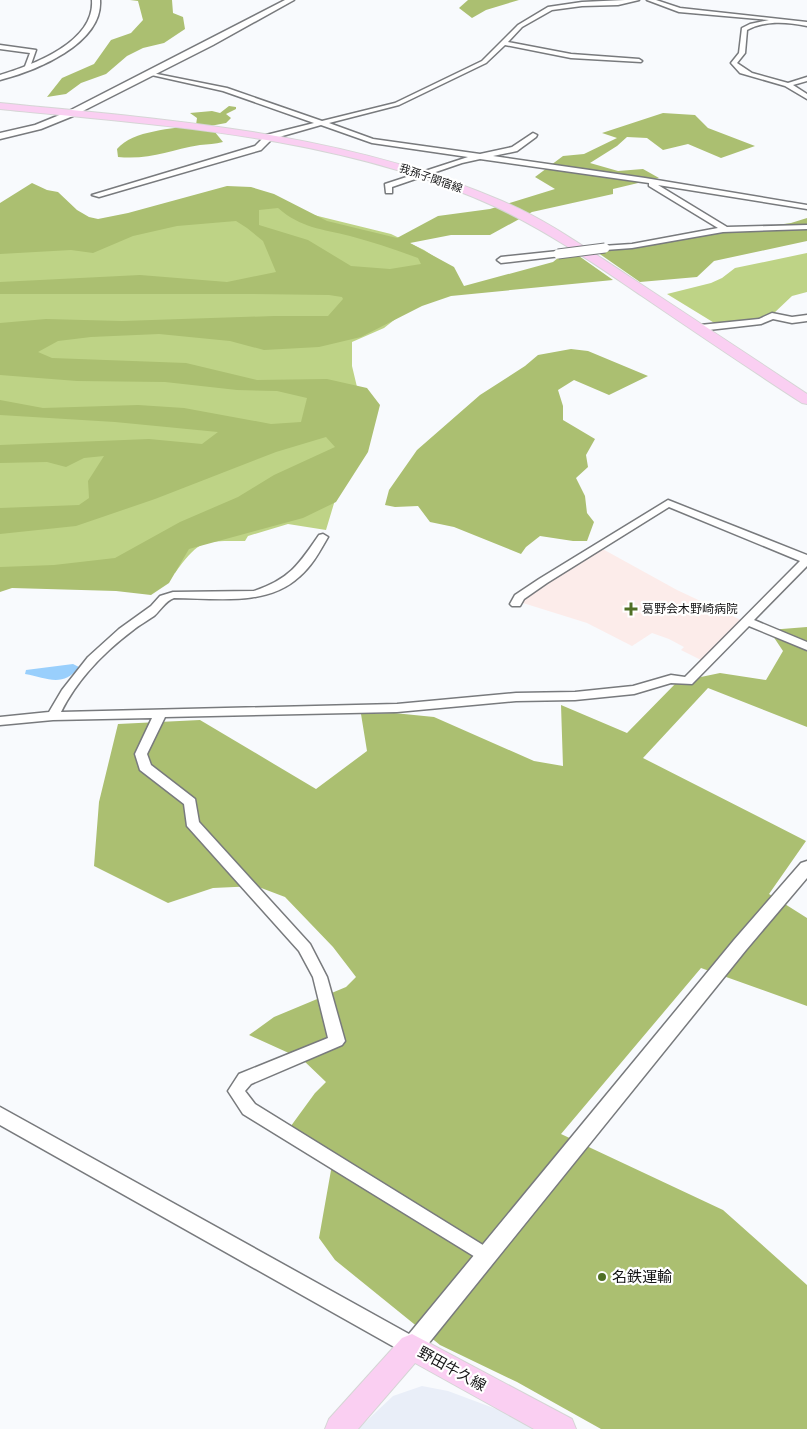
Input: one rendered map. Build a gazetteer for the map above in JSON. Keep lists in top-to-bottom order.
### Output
{
  "streets": {
    "main road": ["我孫子関宿線", "野田牛久線"]
  },
  "places": {
    "health": ["葛野会木野崎病院"],
    "other": ["名鉄運輸"]
  }
}
